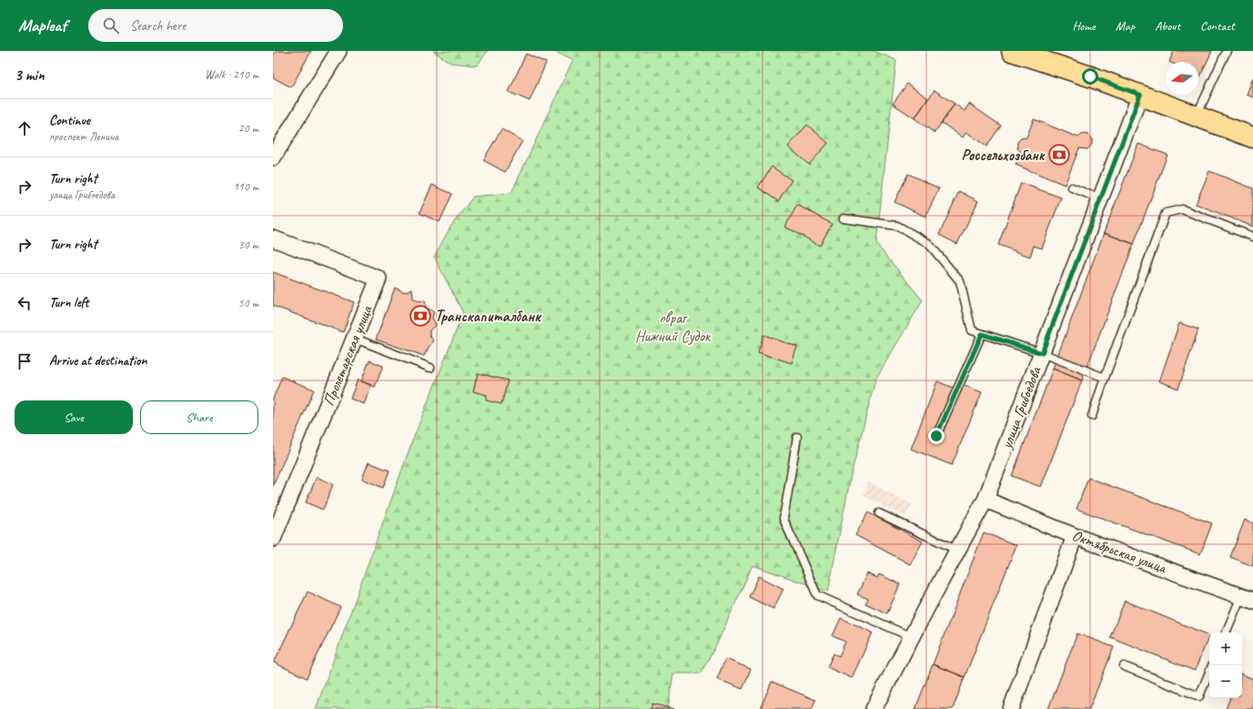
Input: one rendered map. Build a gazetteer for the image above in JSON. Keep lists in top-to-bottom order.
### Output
{
  "streets": {
    "street": ["Пролетарская улица", "улица Грибоедова", "Октябрьская улица"]
  },
  "crossings": [
    ["улица Грибоедова", "Октябрьская улица"]
  ],
  "parks": ["овраг Нижний Судок"],
  "places": {
    "bank": ["Россельхозбанк", "Транскапиталбанк"]
  },
  "north": "left",
  "page": {
    "header": "Mapleaf",
    "search": "Search here",
    "nav": [
      "Home",
      "Map",
      "About",
      "Contact"
    ],
    "heading": ["3 min", "Walk · 210 m"],
    "list": [
      ["Continue", "проспект Ленина", "20 m"],
      ["Turn right", "улица Грибоедова", "110 m"],
      ["Turn right", "30 m"],
      ["Turn left", "50 m"],
      "Arrive at destination"
    ],
    "buttons": ["Save", "Share"],
    "map_buttons": ["+", "−"]
  }
}
